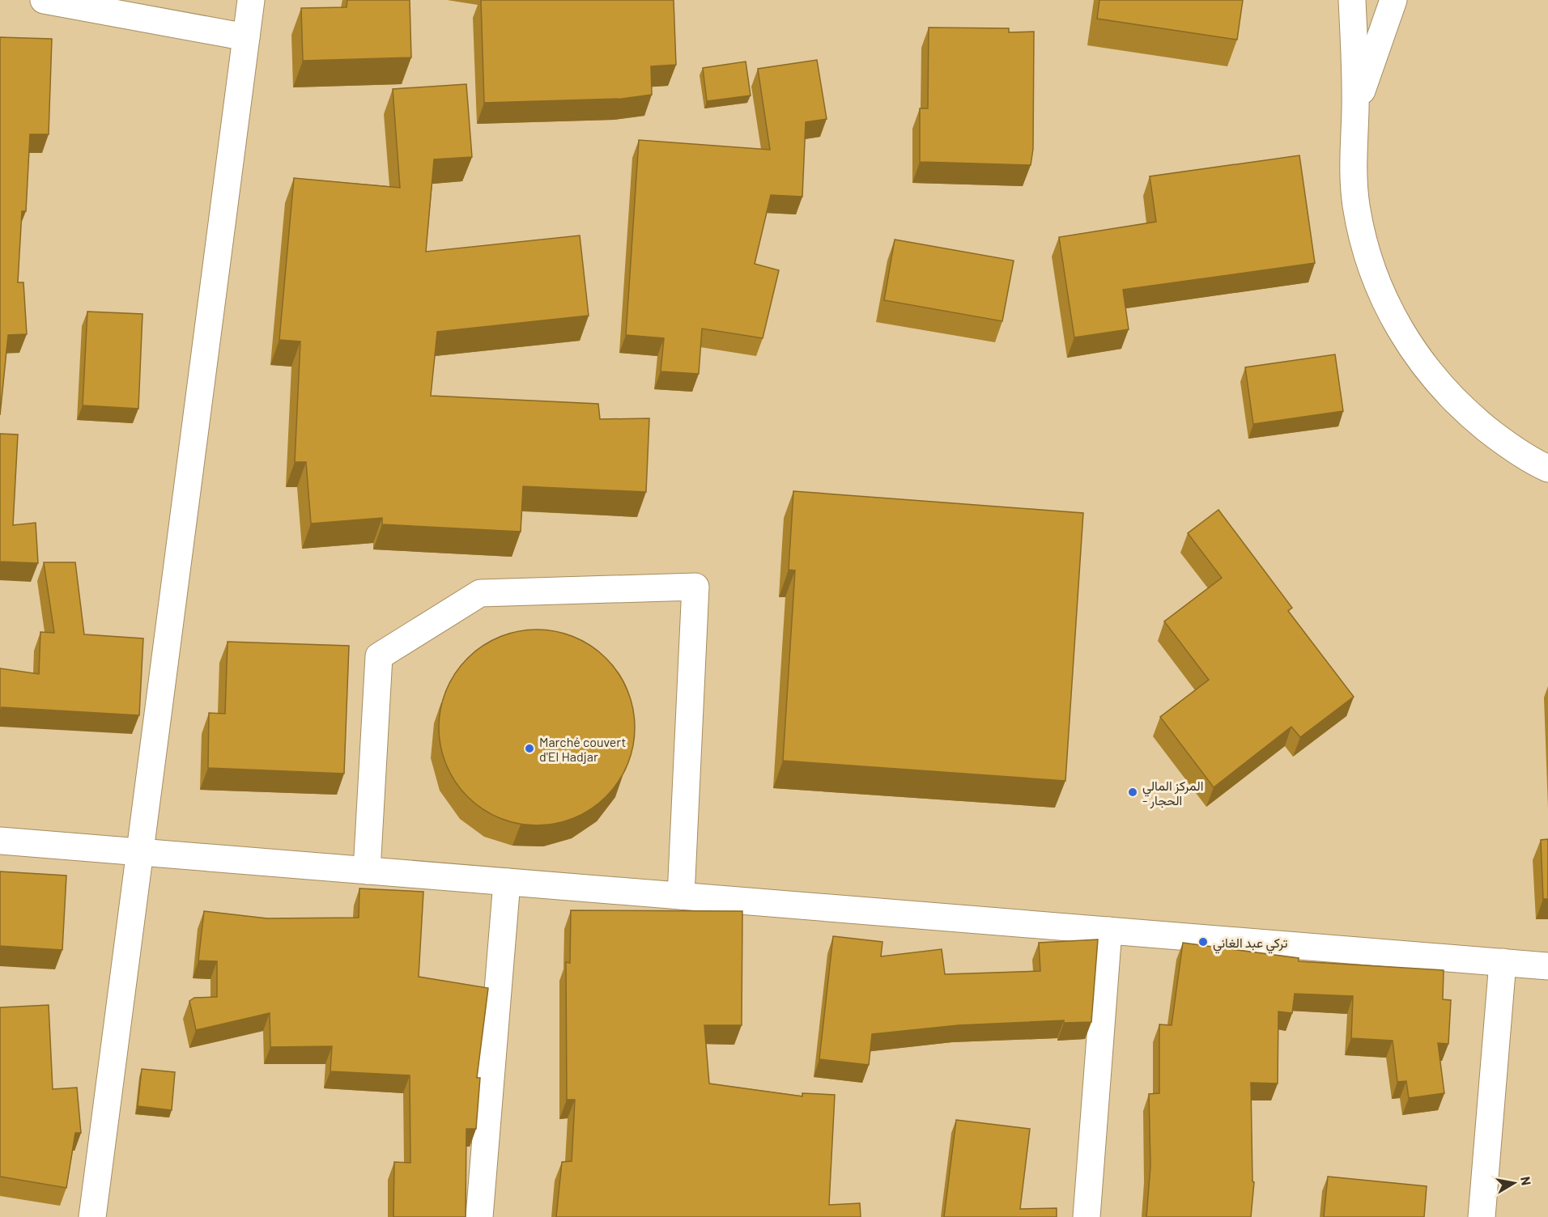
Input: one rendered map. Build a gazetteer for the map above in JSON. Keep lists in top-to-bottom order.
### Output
{
  "places": ["Marché couvert d'El Hadjar", "المركز المالي - الحجار", "تركي عبد الغاني"],
  "north": "right"
}
